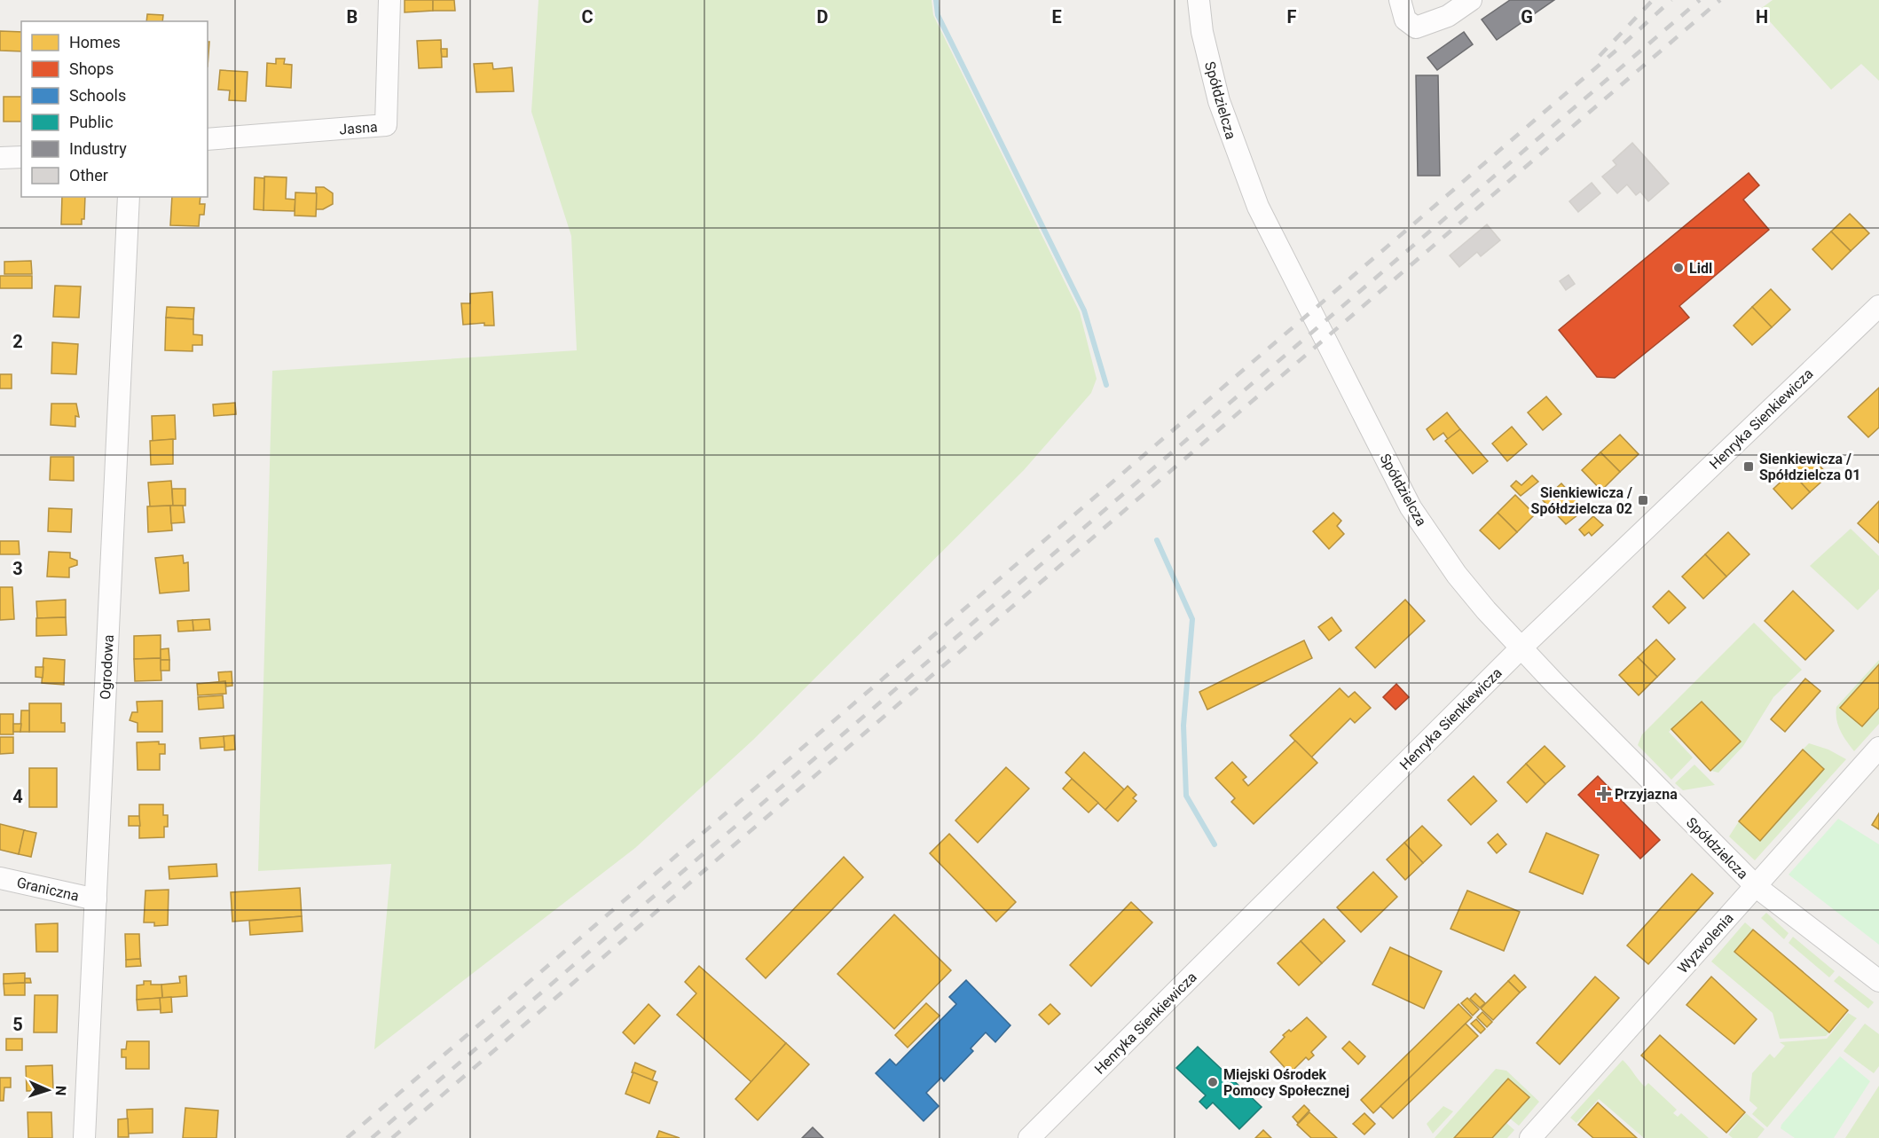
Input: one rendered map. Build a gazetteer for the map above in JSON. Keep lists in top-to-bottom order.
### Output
{
  "streets": {
    "street": [
      "Spółdzielcza",
      "Jasna",
      "Henryka Sienkiewicza",
      "Ogrodowa",
      "Graniczna",
      "Wyzwolenia"
    ]
  },
  "crossings": [
    ["Spółdzielcza", "Henryka Sienkiewicza"],
    ["Spółdzielcza", "Wyzwolenia"],
    ["Ogrodowa", "Graniczna"]
  ],
  "places": {
    "other": ["Lidl", "Miejski Ośrodek Pomocy Społecznej"],
    "transit": ["Sienkiewicza / Spółdzielcza 01", "Sienkiewicza / Spółdzielcza 02"],
    "health": ["Przyjazna"]
  },
  "legend": [
    "Homes",
    "Shops",
    "Schools",
    "Public",
    "Industry",
    "Other"
  ],
  "north": "right",
  "grid": {
    "columns": [
      "B",
      "C",
      "D",
      "E",
      "F",
      "G",
      "H"
    ],
    "rows": [
      "2",
      "3",
      "4",
      "5"
    ]
  }
}
